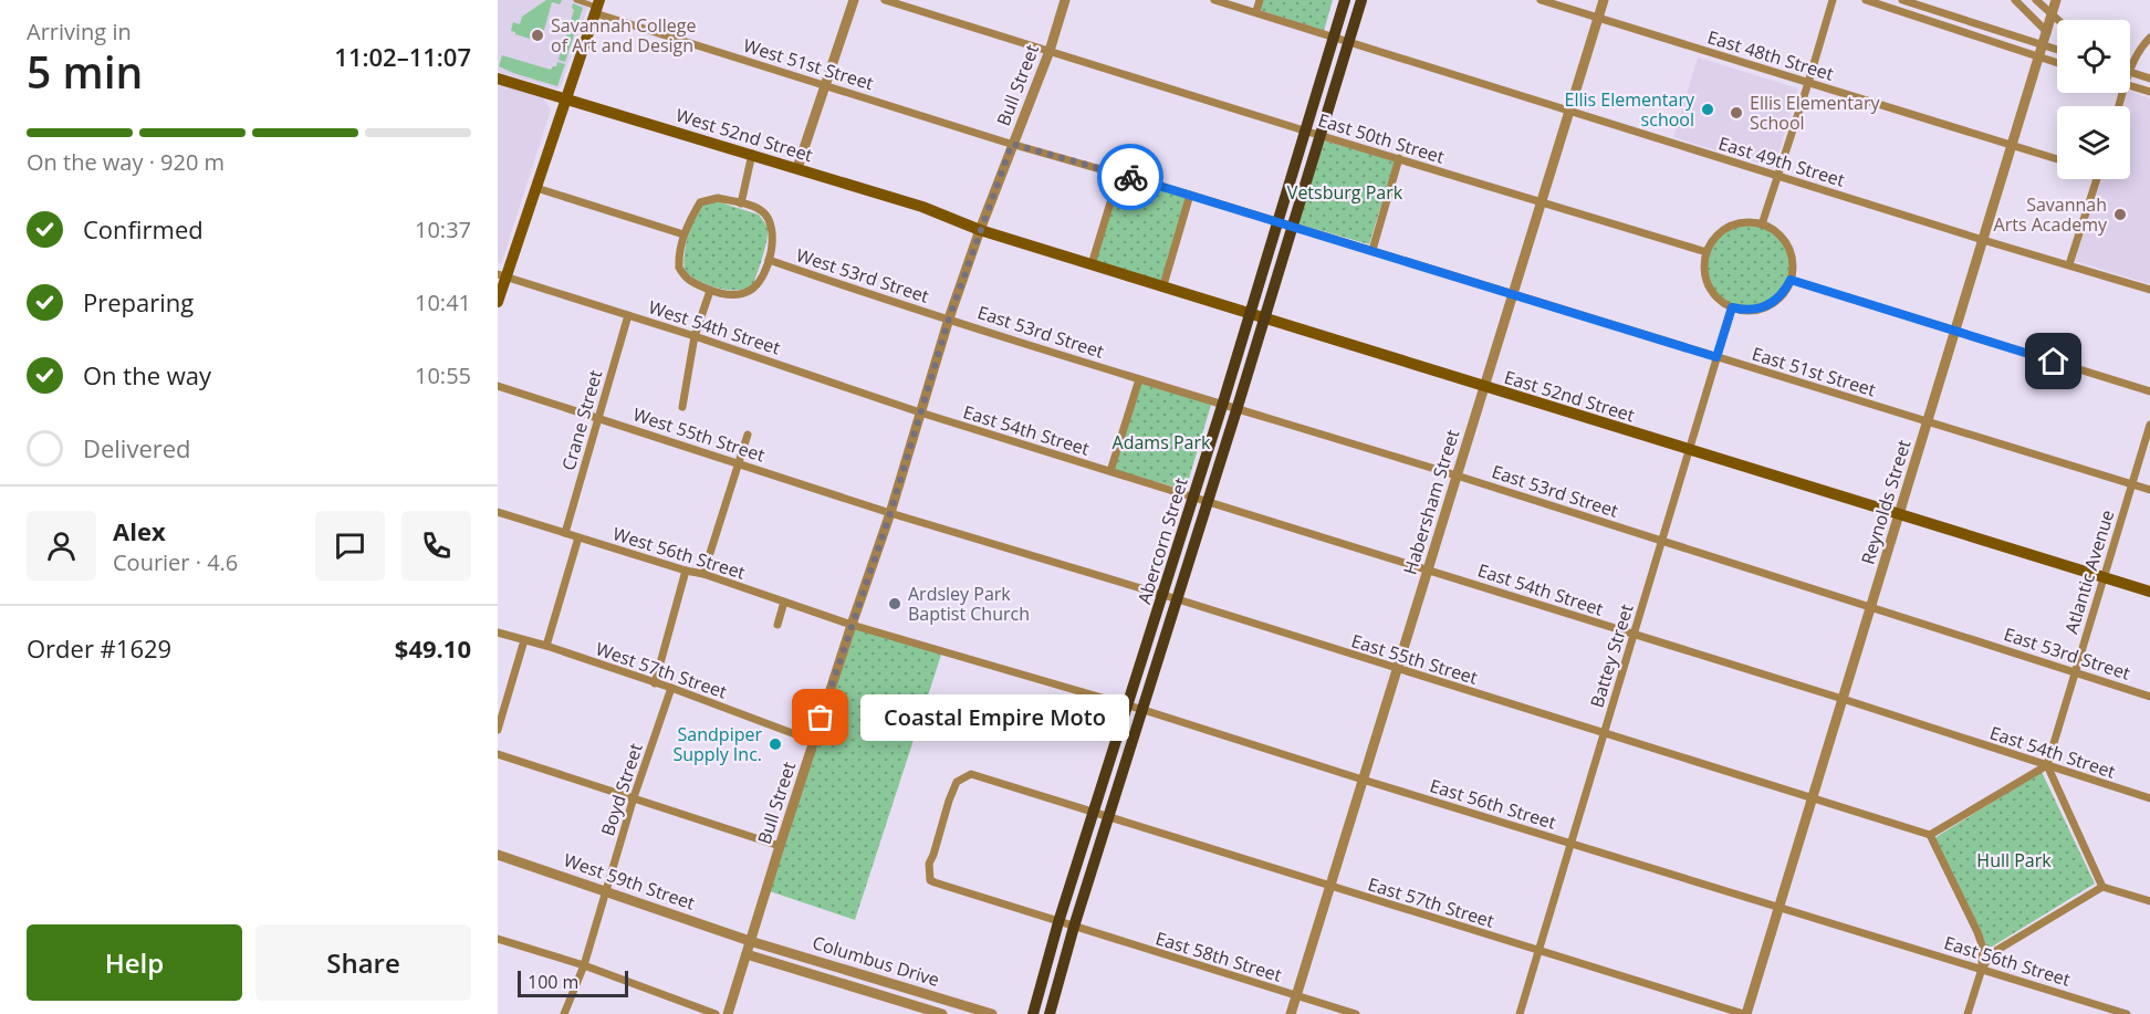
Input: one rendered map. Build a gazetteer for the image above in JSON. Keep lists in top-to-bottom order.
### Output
{
  "streets": {
    "main road": ["West 52nd Street", "East 52nd Street", "Abercorn Street"],
    "street": [
      "East 48th Street",
      "West 51st Street",
      "Bull Street",
      "East 50th Street",
      "East 49th Street",
      "West 53rd Street",
      "West 54th Street",
      "East 53rd Street",
      "East 51st Street",
      "Crane Street",
      "East 54th Street",
      "West 55th Street",
      "Habersham Street",
      "Reynolds Street",
      "West 56th Street",
      "Atlantic Avenue",
      "Battey Street",
      "East 55th Street",
      "West 57th Street",
      "Boyd Street",
      "East 56th Street",
      "West 59th Street",
      "East 57th Street",
      "East 58th Street",
      "Columbus Drive"
    ]
  },
  "crossings": [
    ["East 48th Street", "Habersham Street"],
    ["East 48th Street", "Reynolds Street"],
    ["West 51st Street", "Bull Street"],
    ["West 51st Street", "East 51st Street"],
    ["Bull Street", "West 52nd Street"],
    ["Bull Street", "East 50th Street"],
    ["Bull Street", "West 53rd Street"],
    ["Bull Street", "West 54th Street"],
    ["Bull Street", "East 53rd Street"],
    ["Bull Street", "East 51st Street"],
    ["Bull Street", "East 52nd Street"],
    ["Bull Street", "East 54th Street"],
    ["Bull Street", "West 55th Street"],
    ["Bull Street", "West 56th Street"],
    ["Bull Street", "East 55th Street"],
    ["Bull Street", "West 57th Street"],
    ["Bull Street", "East 56th Street"],
    ["Bull Street", "West 59th Street"],
    ["Bull Street", "Columbus Drive"],
    ["West 52nd Street", "East 52nd Street"],
    ["East 50th Street", "Habersham Street"],
    ["East 50th Street", "Abercorn Street"],
    ["East 50th Street", "Battey Street"],
    ["East 49th Street", "Habersham Street"],
    ["East 49th Street", "Reynolds Street"],
    ["East 49th Street", "Abercorn Street"],
    ["West 53rd Street", "East 53rd Street"],
    ["West 54th Street", "Crane Street"],
    ["West 54th Street", "East 54th Street"],
    ["East 53rd Street", "Habersham Street"],
    ["East 53rd Street", "Reynolds Street"],
    ["East 53rd Street", "Abercorn Street"],
    ["East 53rd Street", "Atlantic Avenue"],
    ["East 53rd Street", "Battey Street"],
    ["East 51st Street", "Habersham Street"],
    ["East 51st Street", "Reynolds Street"],
    ["East 51st Street", "Abercorn Street"],
    ["East 51st Street", "Atlantic Avenue"],
    ["East 51st Street", "Battey Street"],
    ["East 52nd Street", "Habersham Street"],
    ["East 52nd Street", "Reynolds Street"],
    ["East 52nd Street", "Abercorn Street"],
    ["East 52nd Street", "Atlantic Avenue"],
    ["East 52nd Street", "Battey Street"],
    ["Crane Street", "West 55th Street"],
    ["Crane Street", "West 56th Street"],
    ["East 54th Street", "Habersham Street"],
    ["East 54th Street", "Reynolds Street"],
    ["East 54th Street", "Abercorn Street"],
    ["East 54th Street", "Atlantic Avenue"],
    ["East 54th Street", "Battey Street"],
    ["West 55th Street", "East 55th Street"],
    ["Habersham Street", "East 55th Street"],
    ["Habersham Street", "East 56th Street"],
    ["Habersham Street", "East 57th Street"],
    ["Habersham Street", "East 58th Street"],
    ["Reynolds Street", "East 55th Street"],
    ["Reynolds Street", "East 56th Street"],
    ["Reynolds Street", "East 57th Street"],
    ["Abercorn Street", "East 55th Street"],
    ["Abercorn Street", "East 56th Street"],
    ["Abercorn Street", "East 57th Street"],
    ["Abercorn Street", "East 58th Street"],
    ["West 56th Street", "East 56th Street"],
    ["Battey Street", "East 55th Street"],
    ["Battey Street", "East 56th Street"],
    ["Battey Street", "East 57th Street"],
    ["West 57th Street", "Boyd Street"],
    ["Boyd Street", "West 59th Street"],
    ["West 59th Street", "Columbus Drive"],
    ["East 57th Street", "East 58th Street"]
  ],
  "parks": ["Vetsburg Park", "Adams Park", "Hull Park"],
  "places": [
    "Savannah College of Art and Design",
    "Ellis Elementary school",
    "Ellis Elementary School",
    "Savannah Arts Academy",
    "Ardsley Park Baptist Church",
    "Coastal Empire Moto",
    "Sandpiper Supply Inc."
  ],
  "scale_bar": "100 m",
  "page": {
    "heading": ["5 min", "Arriving in", "11:02–11:07"],
    "panel": [
      "Alex",
      "Courier · 4.6",
      "Order #1629",
      "$49.10"
    ],
    "bar": "On the way · 920 m",
    "list": [
      ["Confirmed", "10:37"],
      ["Preparing", "10:41"],
      ["On the way", "10:55"],
      "Delivered"
    ],
    "bubble": "Coastal Empire Moto",
    "buttons": ["Help", "Share"],
    "scale": "100 m"
  }
}
